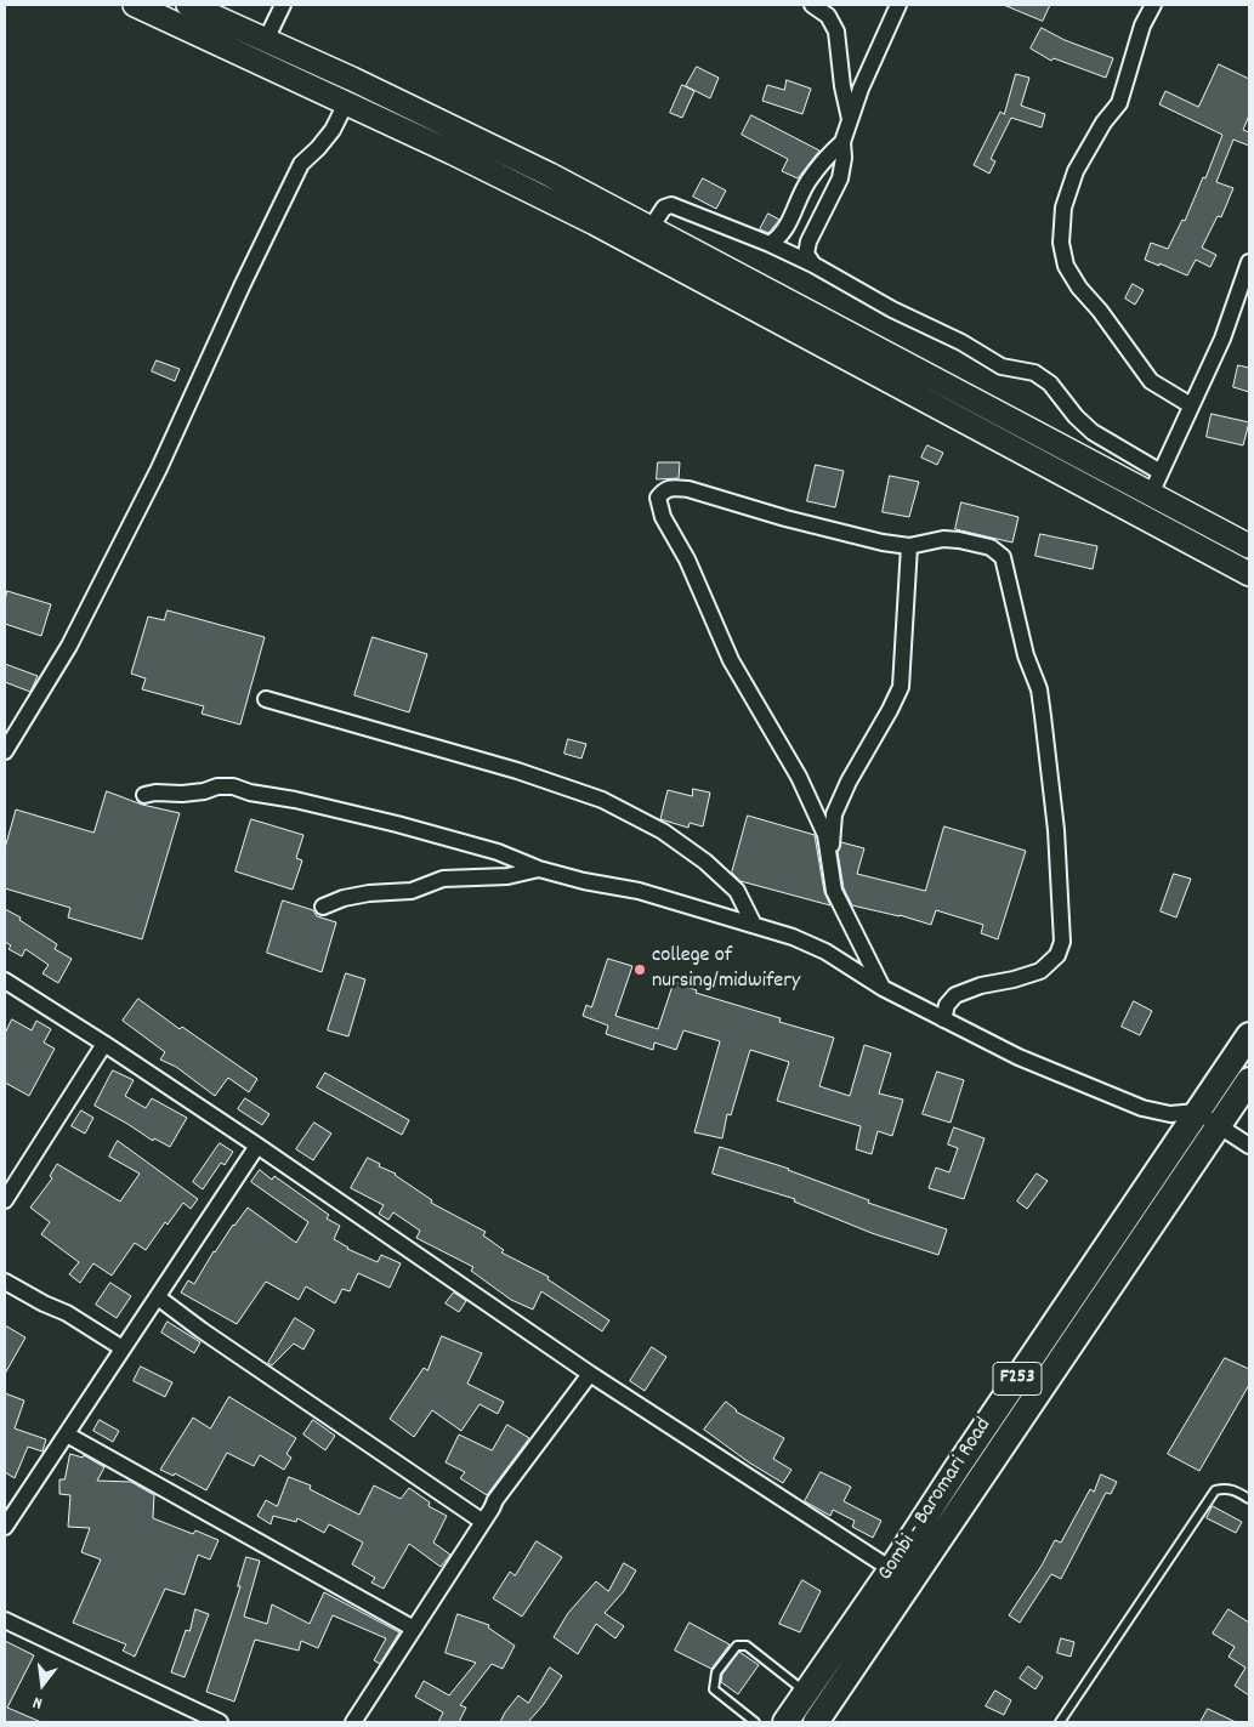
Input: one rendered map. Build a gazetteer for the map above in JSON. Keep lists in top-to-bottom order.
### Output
{
  "streets": {
    "main road": ["F253", "Gombi - Baromari Road"]
  },
  "places": ["college of nursing/midwifery"],
  "north": "bottom"
}
